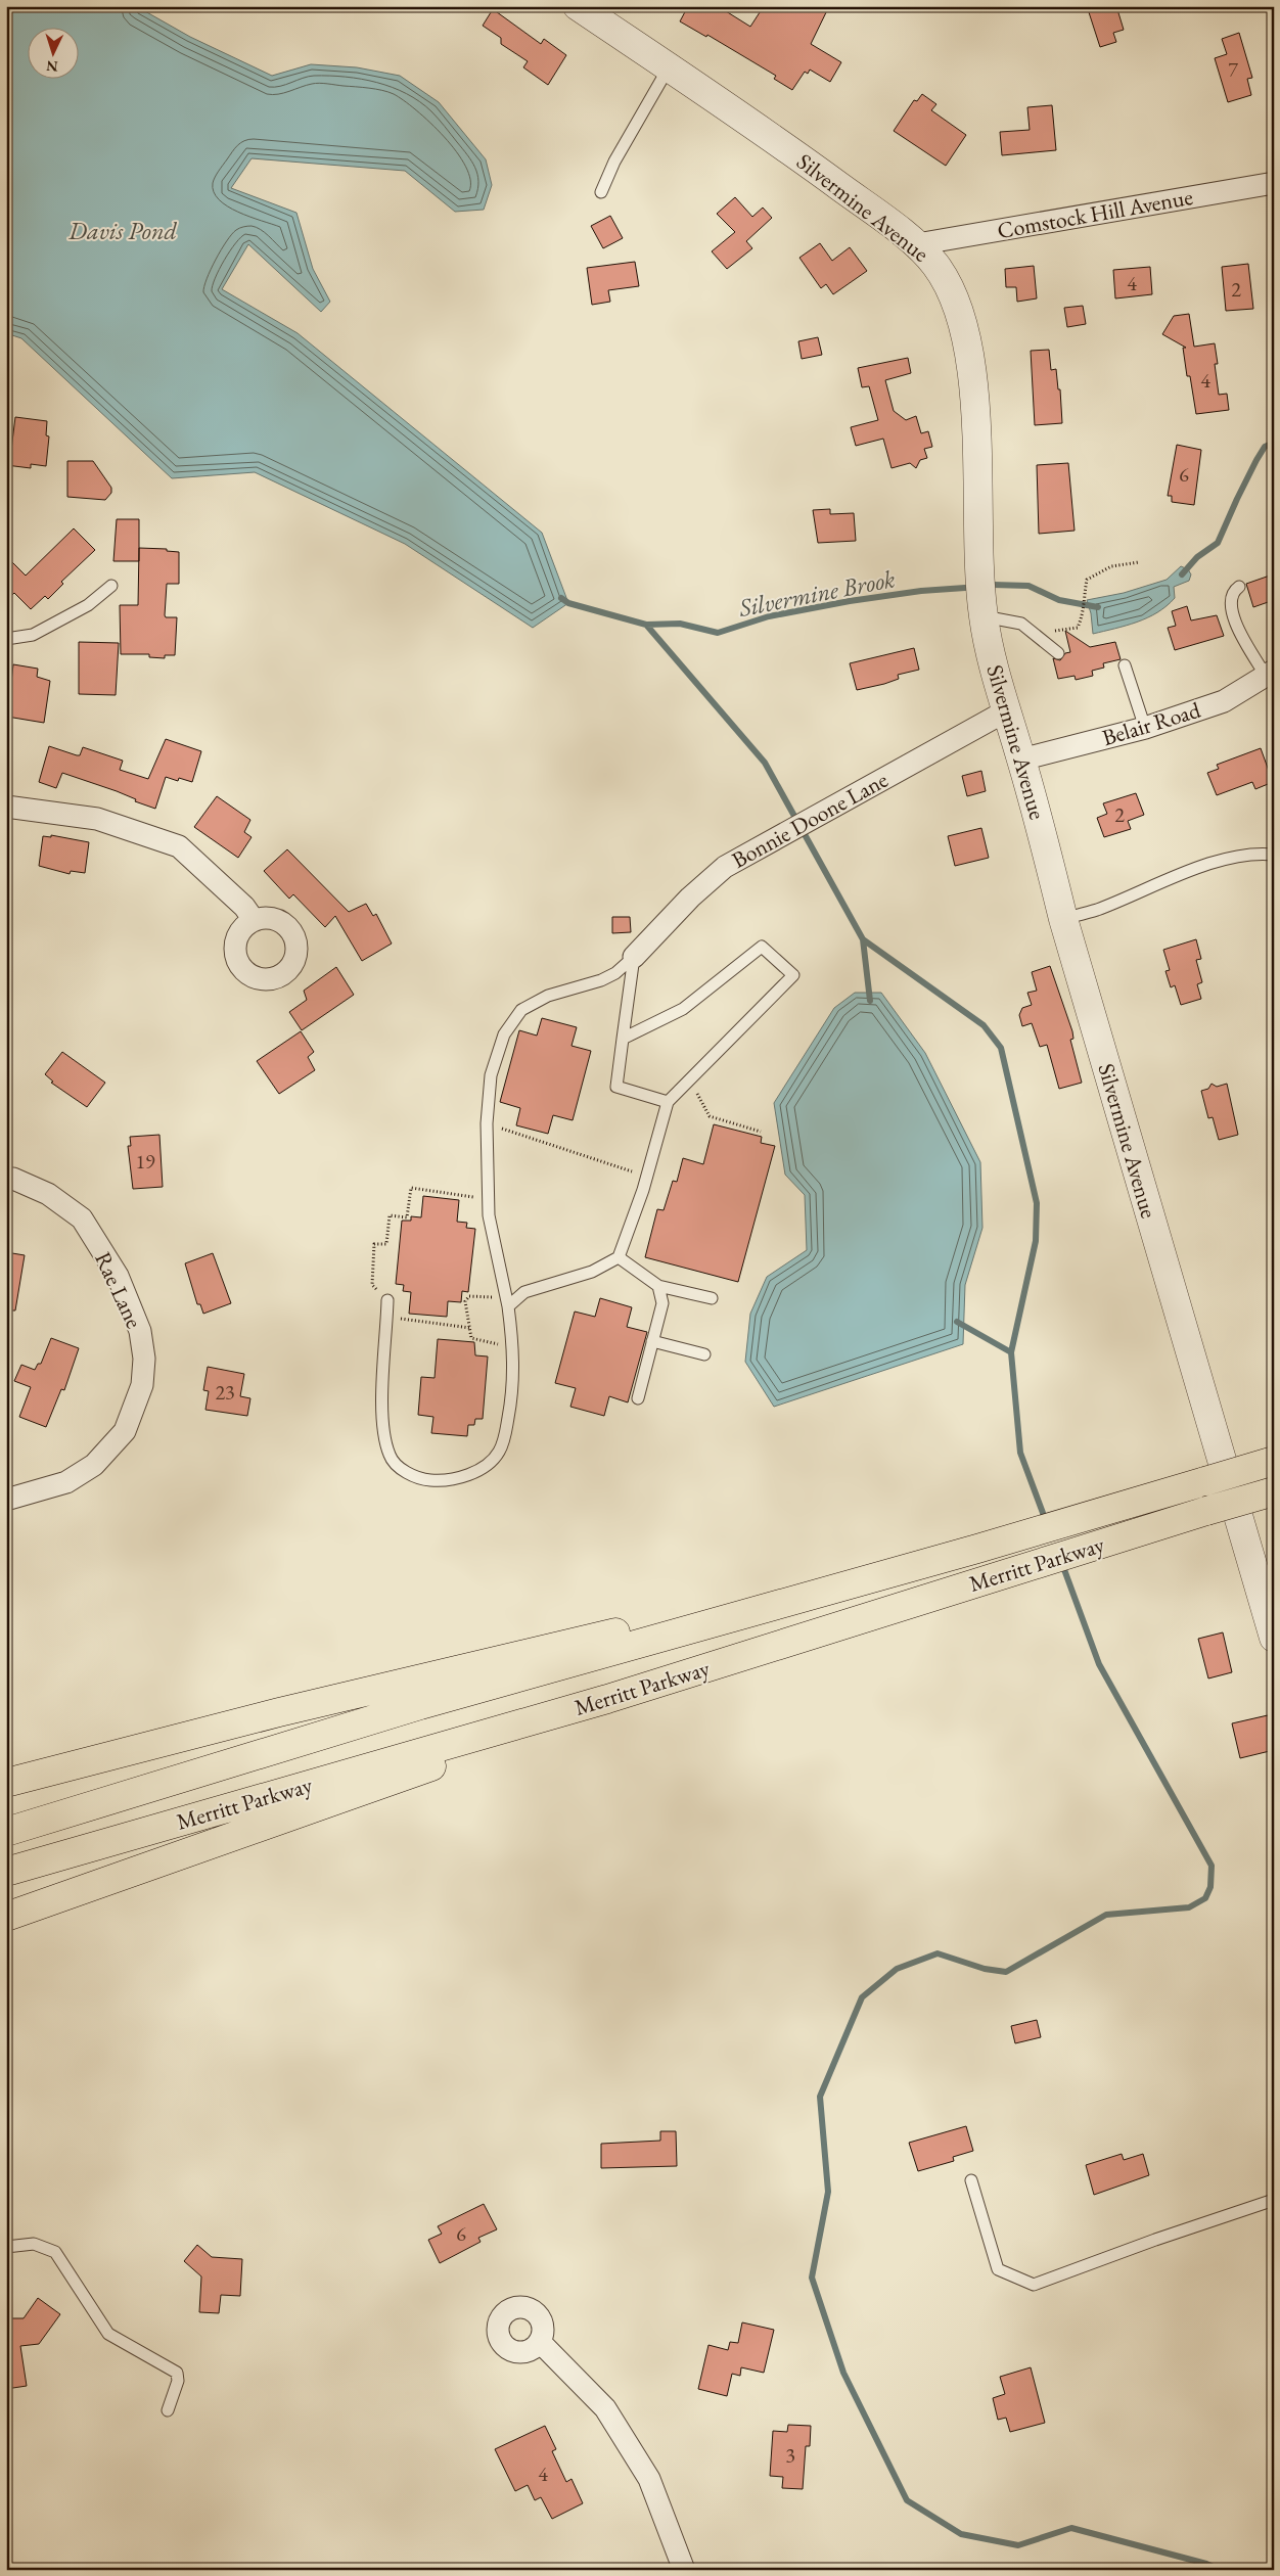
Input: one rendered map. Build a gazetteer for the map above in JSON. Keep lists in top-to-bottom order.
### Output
{
  "streets": {
    "highway": ["Merritt Parkway"],
    "street": [
      "Silvermine Avenue",
      "Comstock Hill Avenue",
      "Belair Road",
      "Bonnie Doone Lane",
      "Rae Lane"
    ]
  },
  "crossings": [
    ["Silvermine Avenue", "Comstock Hill Avenue"],
    ["Silvermine Avenue", "Belair Road"],
    ["Silvermine Avenue", "Bonnie Doone Lane"]
  ],
  "water": ["Davis Pond", "Silvermine Brook"],
  "house_numbers": [
    "7",
    "4",
    "2",
    "4",
    "6",
    "2",
    "19",
    "23",
    "6",
    "3",
    "4"
  ],
  "north": "bottom"
}
